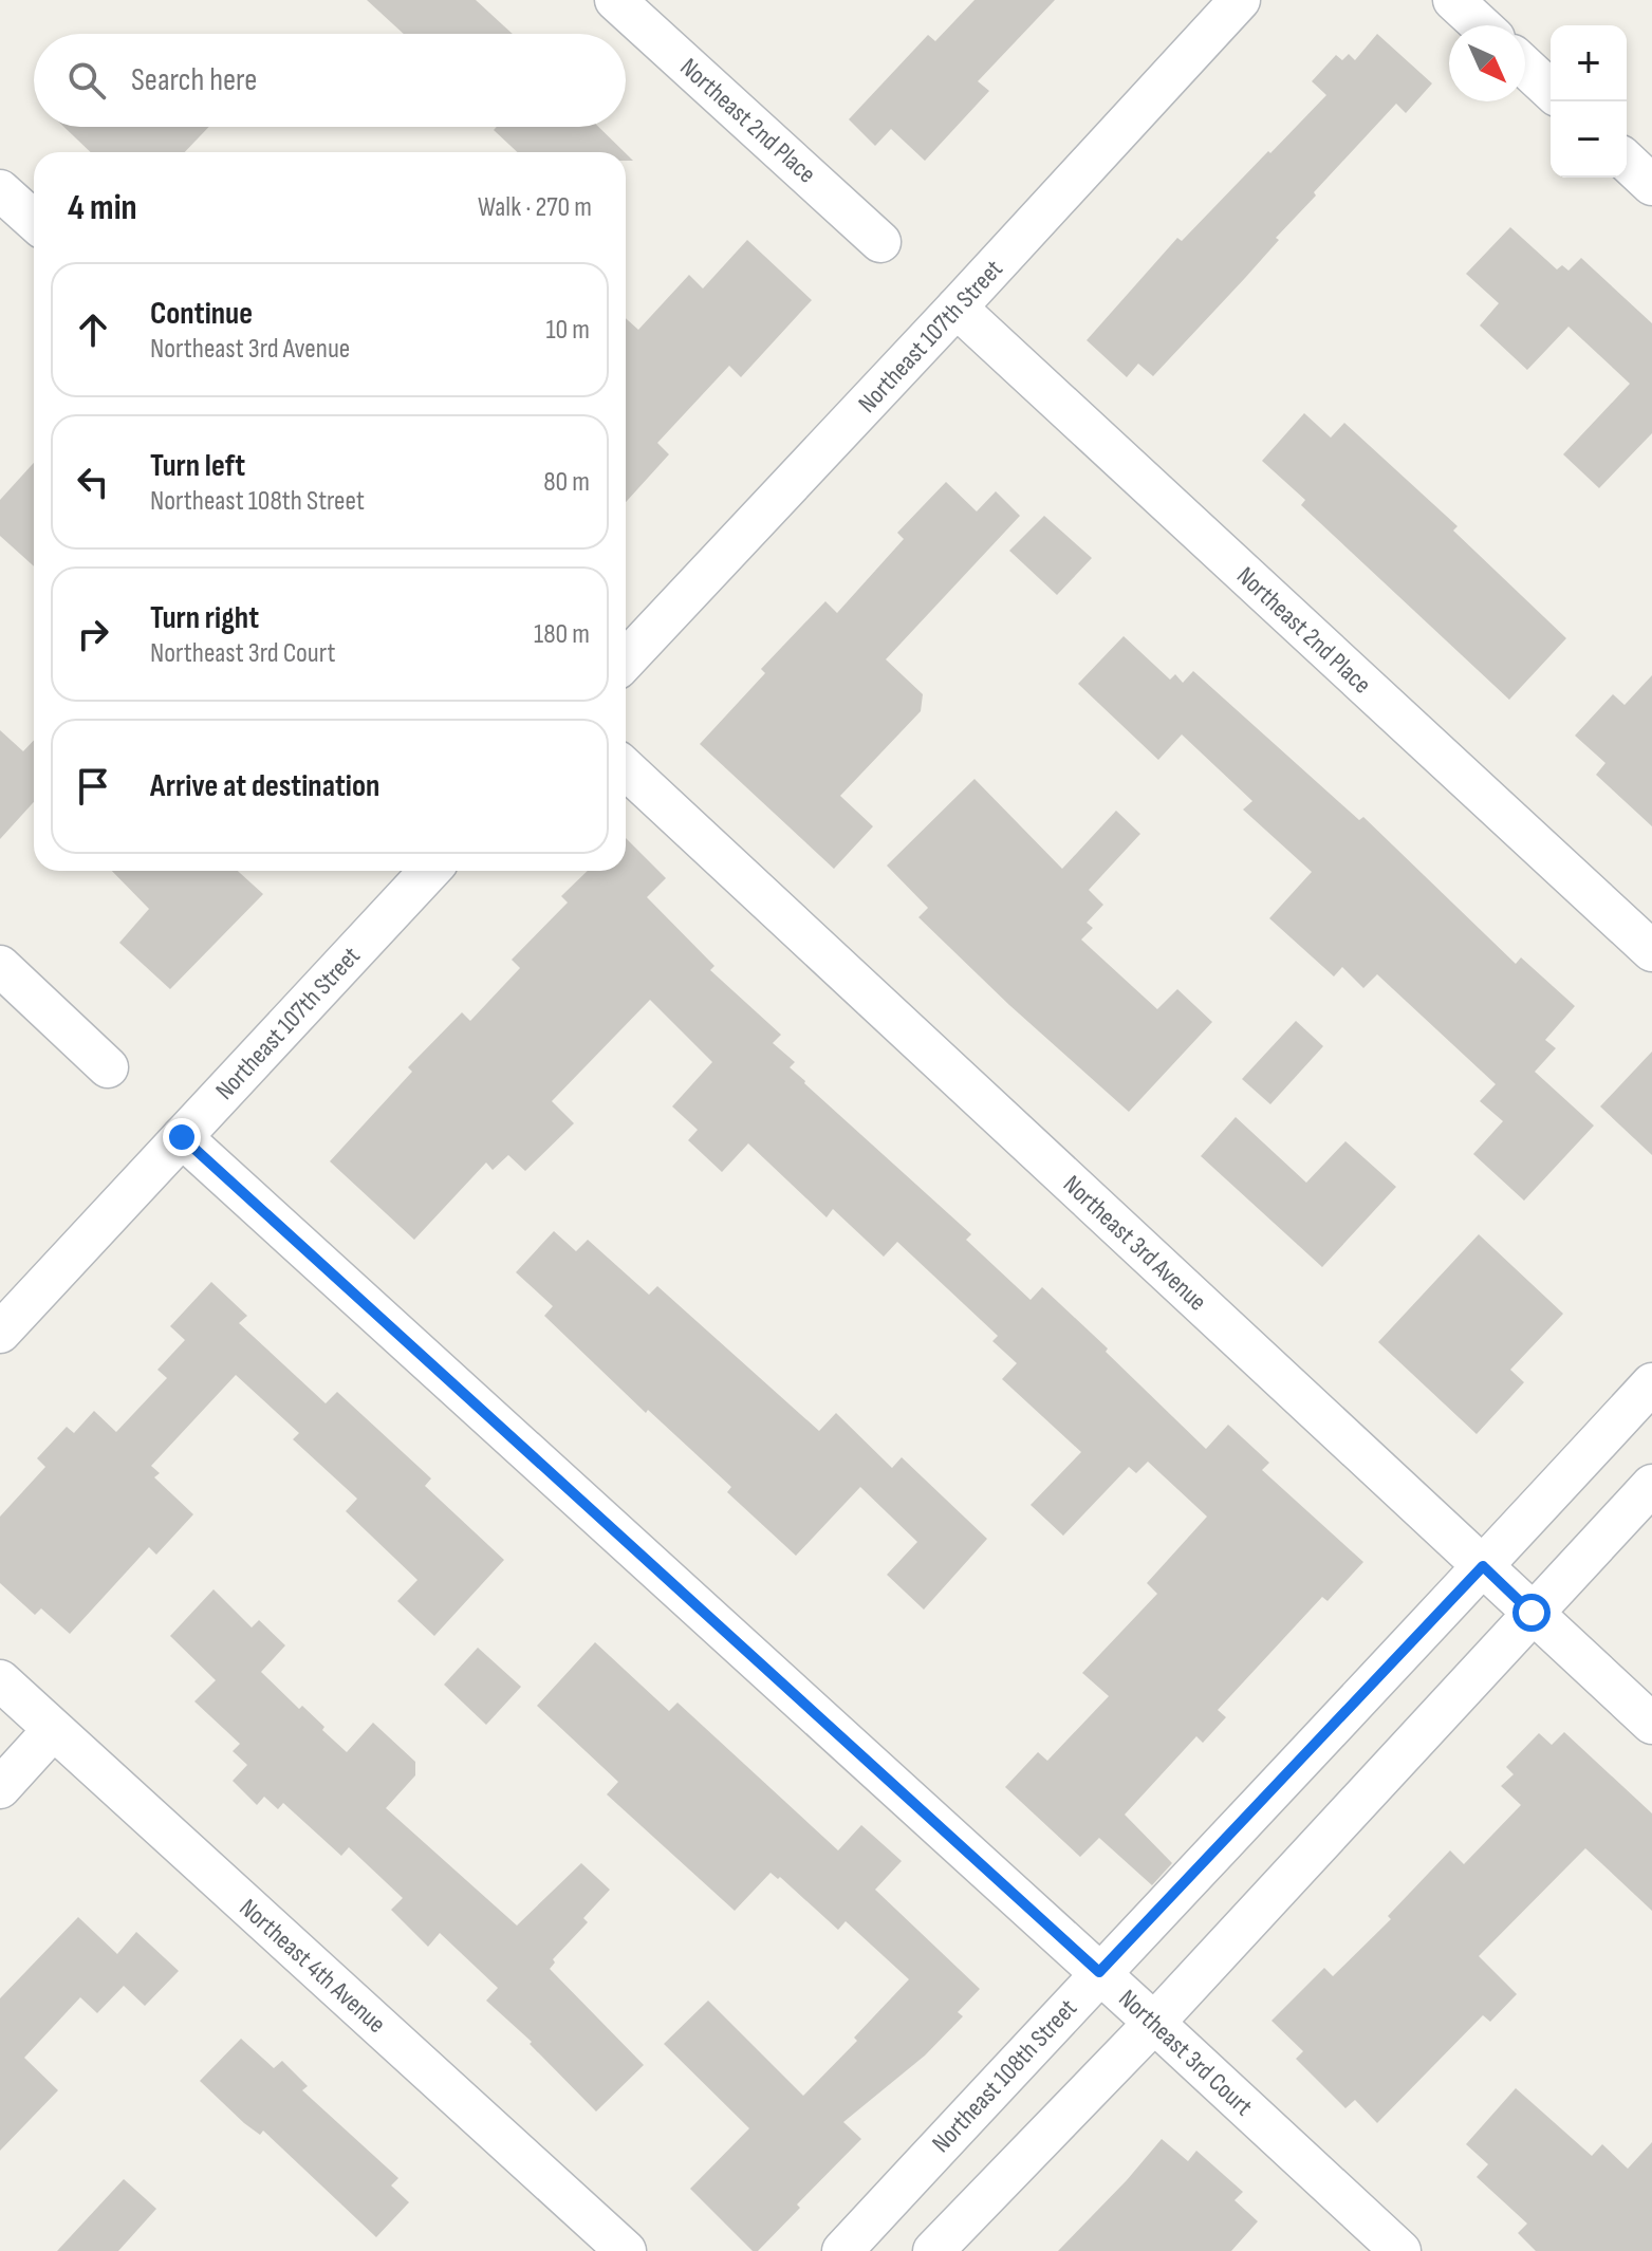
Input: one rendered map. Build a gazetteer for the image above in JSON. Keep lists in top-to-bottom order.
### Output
{
  "streets": {
    "street": [
      "Northeast 2nd Place",
      "Northeast 107th Street",
      "Northeast 3rd Avenue",
      "Northeast 4th Avenue",
      "Northeast 3rd Court",
      "Northeast 108th Street"
    ]
  },
  "crossings": [
    ["Northeast 2nd Place", "Northeast 107th Street"],
    ["Northeast 107th Street", "Northeast 3rd Court"],
    ["Northeast 3rd Avenue", "Northeast 108th Street"],
    ["Northeast 3rd Court", "Northeast 108th Street"]
  ],
  "north": "bottom right",
  "page": {
    "map_buttons": ["+", "−"],
    "search": "Search here",
    "heading": ["4 min", "Walk · 270 m"],
    "list": [
      ["Continue", "Northeast 3rd Avenue", "10 m"],
      ["Turn left", "Northeast 108th Street", "80 m"],
      ["Turn right", "Northeast 3rd Court", "180 m"],
      "Arrive at destination"
    ]
  }
}
